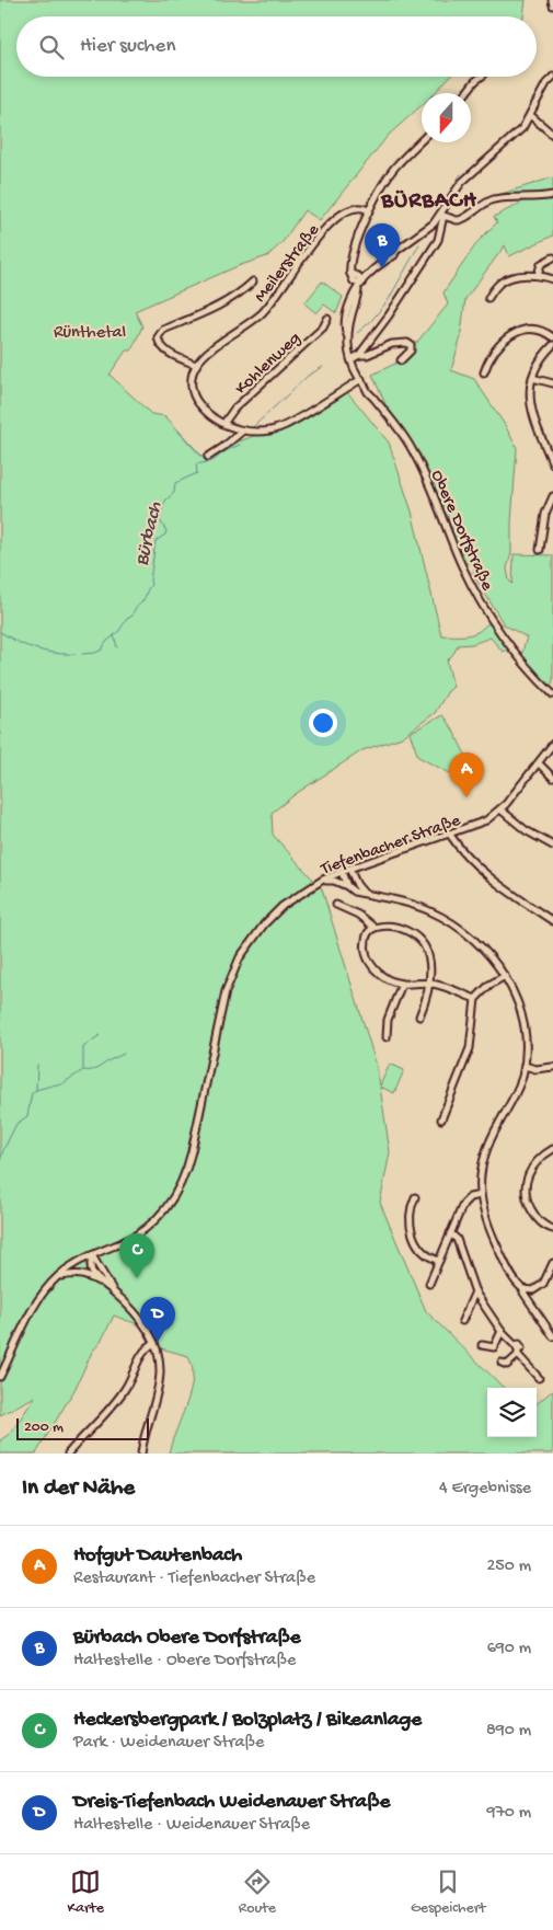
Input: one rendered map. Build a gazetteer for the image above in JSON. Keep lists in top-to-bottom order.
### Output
{
  "streets": {
    "street": [
      "Meilerstraße",
      "Kohlenweg",
      "Obere Dorfstraße",
      "Tiefenbacher Straße"
    ]
  },
  "districts": ["BÜRBACH"],
  "water": ["Bürbach"],
  "parks": ["Rünthetal"],
  "scale_bar": "200 m",
  "north": "bottom",
  "page": {
    "search": "Hier suchen",
    "pins": [
      "B",
      "A",
      "C",
      "D"
    ],
    "scale": "200 m",
    "heading": ["In der Nähe", "4 Ergebnisse"],
    "list": [
      {
        "mark": "A",
        "name": "Hofgut Dautenbach",
        "note": "Restaurant · Tiefenbacher Straße",
        "value": "250 m"
      },
      {
        "mark": "B",
        "name": "Bürbach Obere Dorfstraße",
        "note": "Haltestelle · Obere Dorfstraße",
        "value": "690 m"
      },
      {
        "mark": "C",
        "name": "Heckersbergpark / Bolzplatz / Bikeanlage",
        "note": "Park · Weidenauer Straße",
        "value": "890 m"
      },
      {
        "mark": "D",
        "name": "Dreis-Tiefenbach Weidenauer Straße",
        "note": "Haltestelle · Weidenauer Straße",
        "value": "970 m"
      }
    ],
    "nav": ["Karte", "Route", "Gespeichert"]
  }
}
